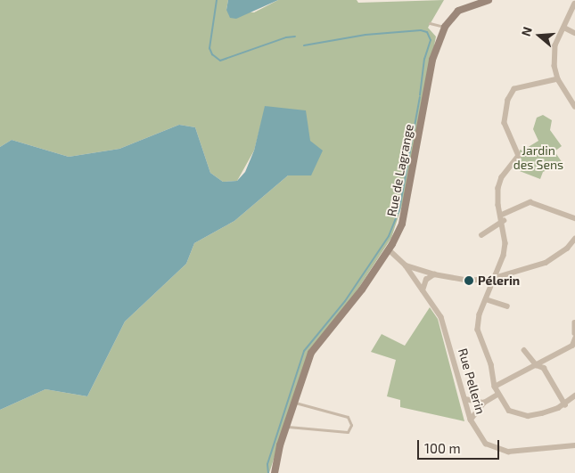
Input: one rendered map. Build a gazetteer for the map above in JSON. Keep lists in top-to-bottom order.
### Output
{
  "streets": {
    "street": ["Rue de Lagrange", "Rue Pellerin"]
  },
  "crossings": [
    ["Rue de Lagrange", "Rue Pellerin"]
  ],
  "parks": ["Jardin des Sens"],
  "places": ["Pélerin"],
  "scale_bar": "100 m",
  "north": "left"
}
